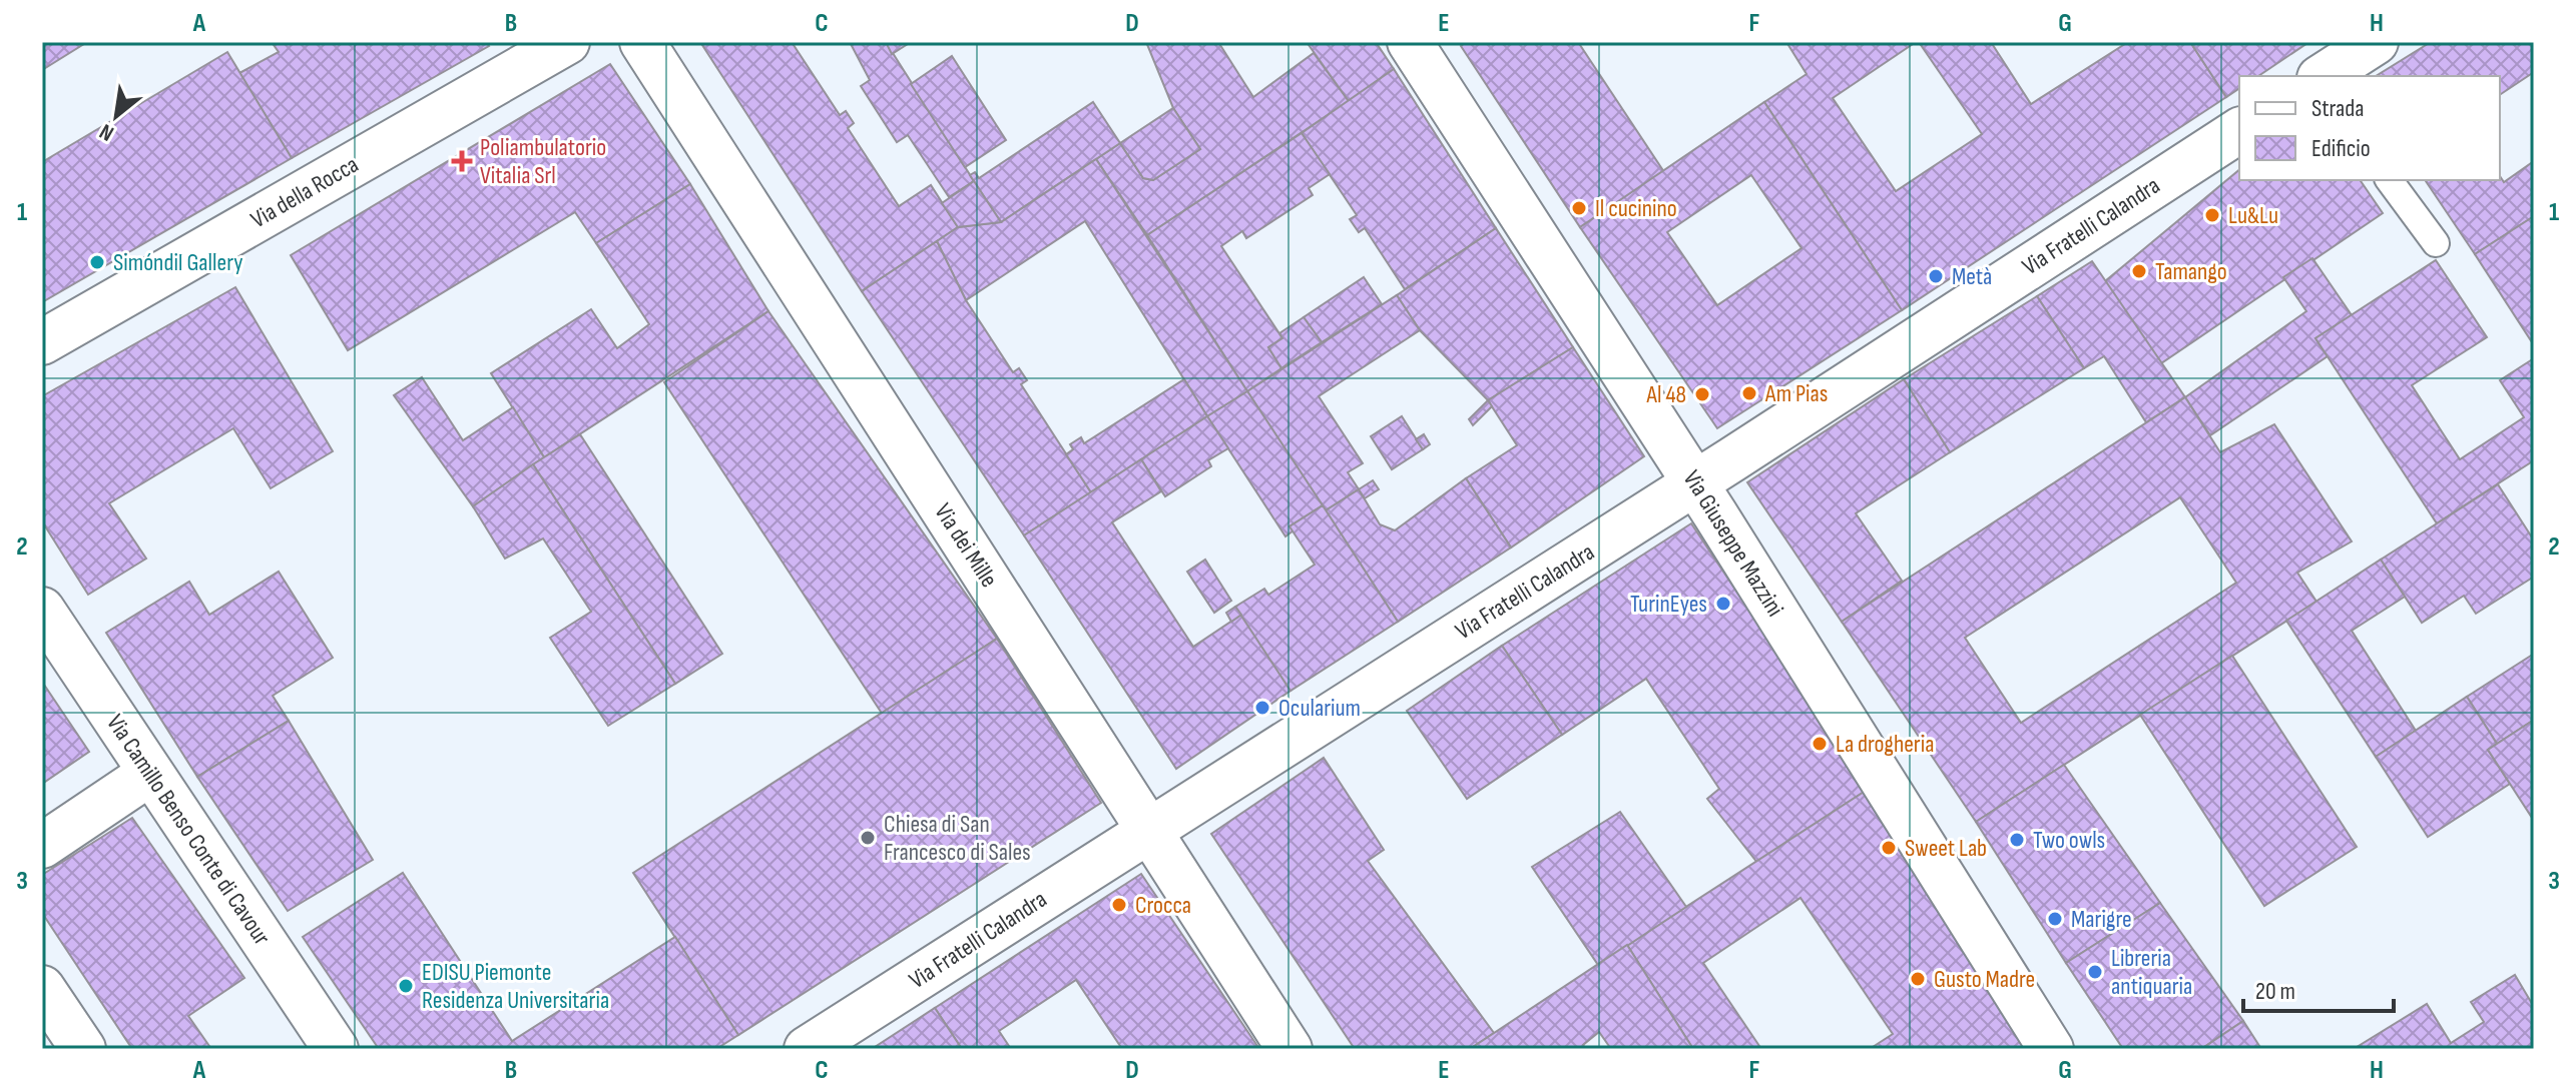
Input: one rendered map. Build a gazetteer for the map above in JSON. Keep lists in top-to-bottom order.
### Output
{
  "streets": {
    "street": [
      "Via della Rocca",
      "Via Fratelli Calandra",
      "Via Giuseppe Mazzini",
      "Via dei Mille",
      "Via Camillo Benso Conte di Cavour"
    ]
  },
  "crossings": [
    ["Via Fratelli Calandra", "Via Giuseppe Mazzini"],
    ["Via Fratelli Calandra", "Via dei Mille"]
  ],
  "places": {
    "health": ["Poliambulatorio Vitalia Srl"],
    "other": [
      "Il cucinino",
      "Lu&Lu",
      "SimóndiI Gallery",
      "Tamango",
      "Metà",
      "Am Pias",
      "Al 48",
      "TurinEyes",
      "Ocularium",
      "La drogheria",
      "Chiesa di San Francesco di Sales",
      "Two owls",
      "Sweet Lab",
      "Crocca",
      "Marigre",
      "Libreria antiquaria",
      "Gusto Madre",
      "EDISU Piemonte Residenza Universitaria"
    ]
  },
  "legend": ["Strada", "Edificio"],
  "scale_bar": "20 m",
  "north": "bottom left",
  "grid": {
    "columns": [
      "A",
      "B",
      "C",
      "D",
      "E",
      "F",
      "G",
      "H"
    ],
    "rows": ["1", "2", "3"]
  }
}
